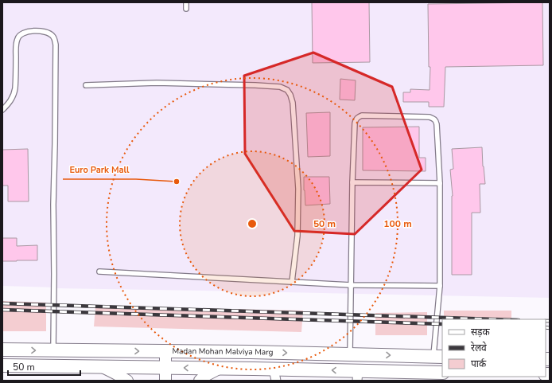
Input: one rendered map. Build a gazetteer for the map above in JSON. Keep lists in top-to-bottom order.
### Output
{
  "streets": {
    "main road": ["Madan Mohan Malviya Marg"]
  },
  "places": ["Euro Park Mall"],
  "legend": ["सड़क", "रेलवे", "पार्क"],
  "scale_bar": "50 m",
  "rings": ["50 m", "100 m"]
}
